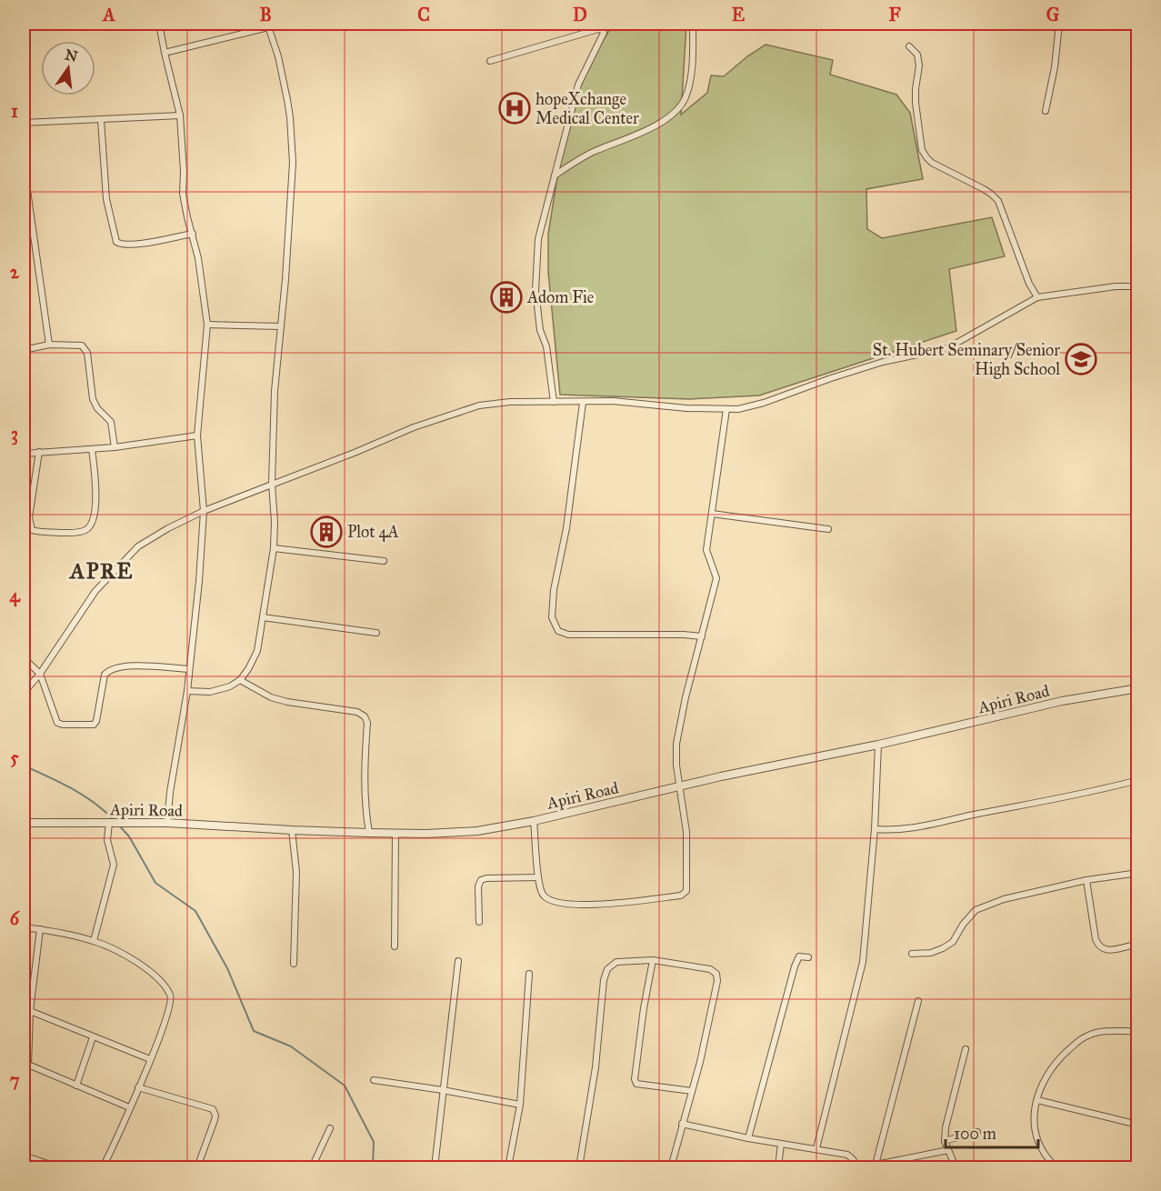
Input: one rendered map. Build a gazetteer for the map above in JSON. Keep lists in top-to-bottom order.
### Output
{
  "streets": {
    "street": ["Apiri Road"]
  },
  "districts": ["APRE"],
  "places": {
    "hospital": ["hopeXchange Medical Center"],
    "building": ["Adom Fie", "Plot 4A"],
    "school or university": ["St. Hubert Seminary/Senior High School"]
  },
  "scale_bar": "100 m",
  "north": "top",
  "grid": {
    "columns": [
      "A",
      "B",
      "C",
      "D",
      "E",
      "F",
      "G"
    ],
    "rows": [
      "1",
      "2",
      "3",
      "4",
      "5",
      "6",
      "7"
    ]
  }
}
